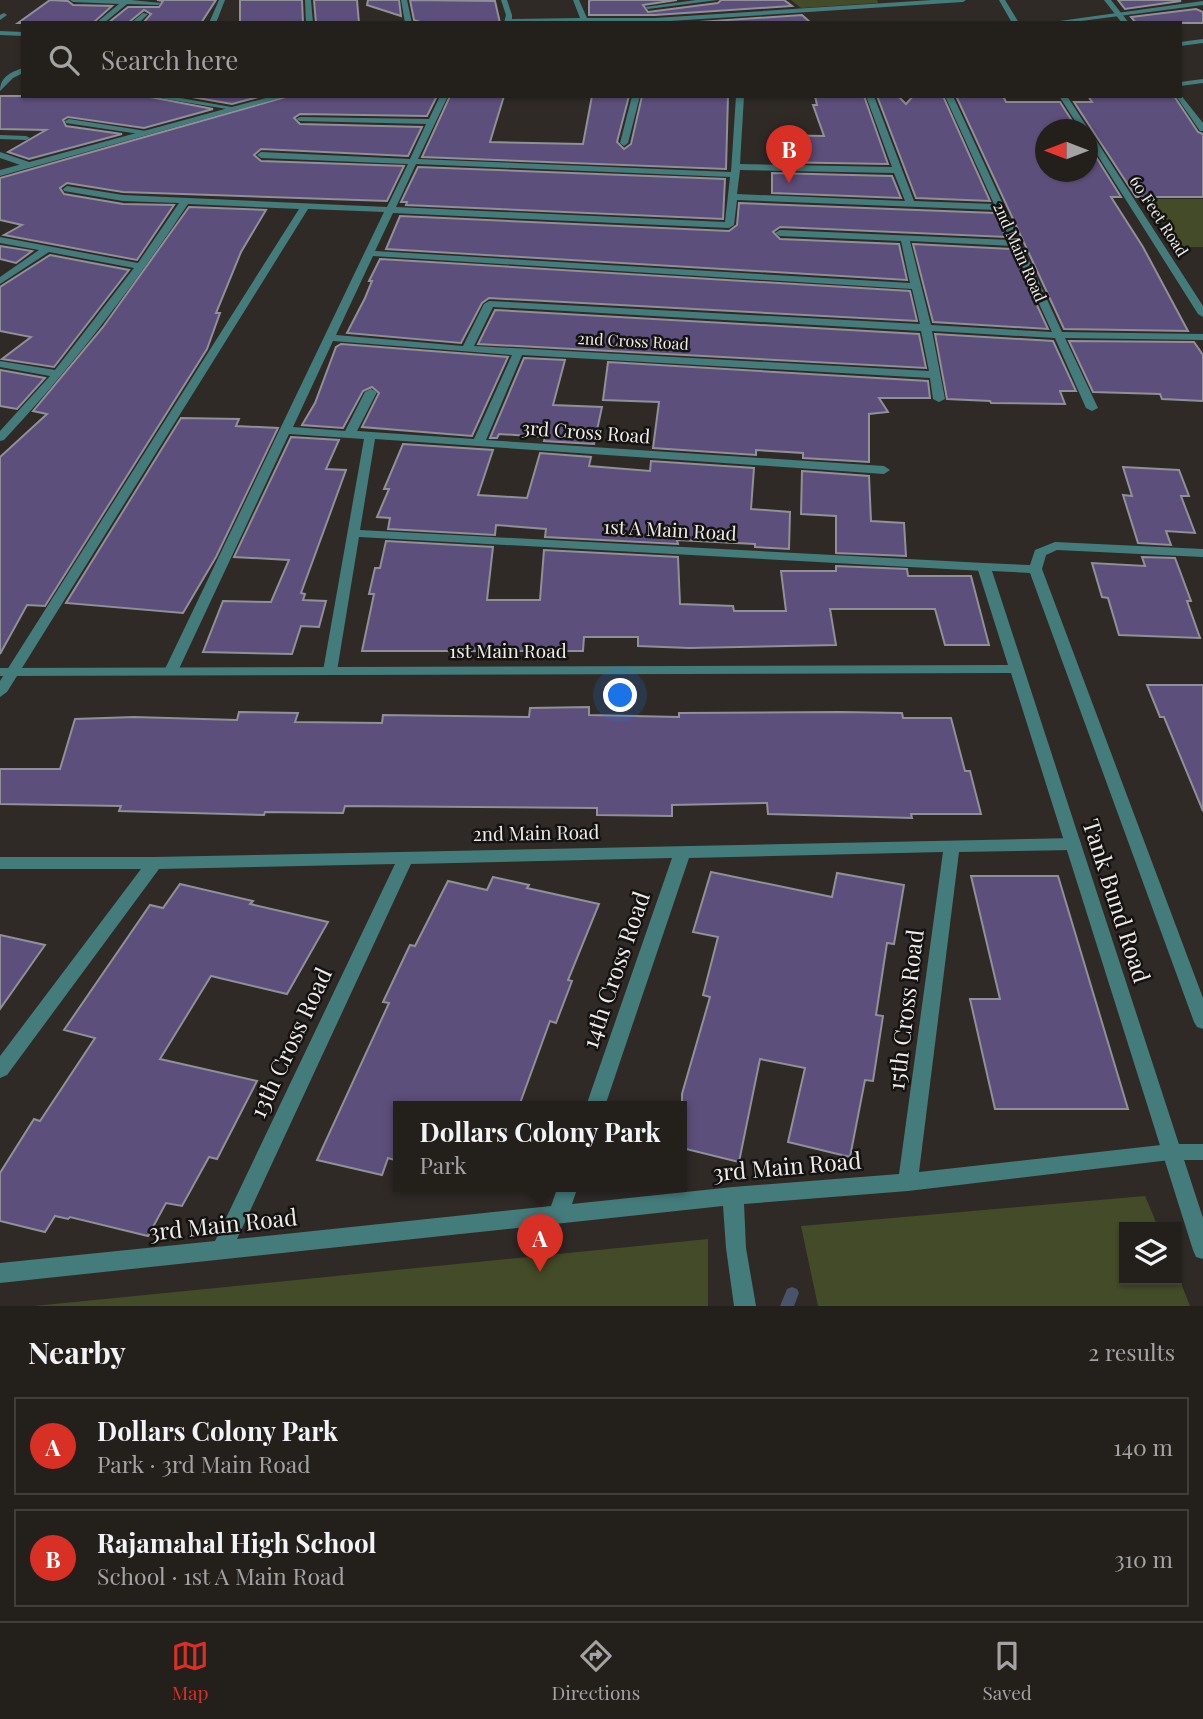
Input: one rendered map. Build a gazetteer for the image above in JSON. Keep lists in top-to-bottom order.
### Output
{
  "streets": {
    "street": [
      "60 Feet Road",
      "2nd Main Road",
      "2nd Cross Road",
      "3rd Cross Road",
      "1st A Main Road",
      "1st Main Road",
      "Tank Bund Road",
      "14th Cross Road",
      "15th Cross Road",
      "13th Cross Road",
      "3rd Main Road"
    ]
  },
  "crossings": [
    ["2nd Main Road", "Tank Bund Road"],
    ["2nd Main Road", "14th Cross Road"],
    ["2nd Main Road", "15th Cross Road"],
    ["2nd Main Road", "13th Cross Road"],
    ["1st A Main Road", "Tank Bund Road"],
    ["1st Main Road", "Tank Bund Road"],
    ["Tank Bund Road", "3rd Main Road"],
    ["15th Cross Road", "3rd Main Road"],
    ["13th Cross Road", "3rd Main Road"]
  ],
  "north": "left",
  "page": {
    "search": "Search here",
    "pins": ["B", "A"],
    "popup": ["Dollars Colony Park", "Park"],
    "heading": ["Nearby", "2 results"],
    "list": [
      {
        "mark": "A",
        "name": "Dollars Colony Park",
        "note": "Park · 3rd Main Road",
        "value": "140 m"
      },
      {
        "mark": "B",
        "name": "Rajamahal High School",
        "note": "School · 1st A Main Road",
        "value": "310 m"
      }
    ],
    "nav": ["Map", "Directions", "Saved"]
  }
}
